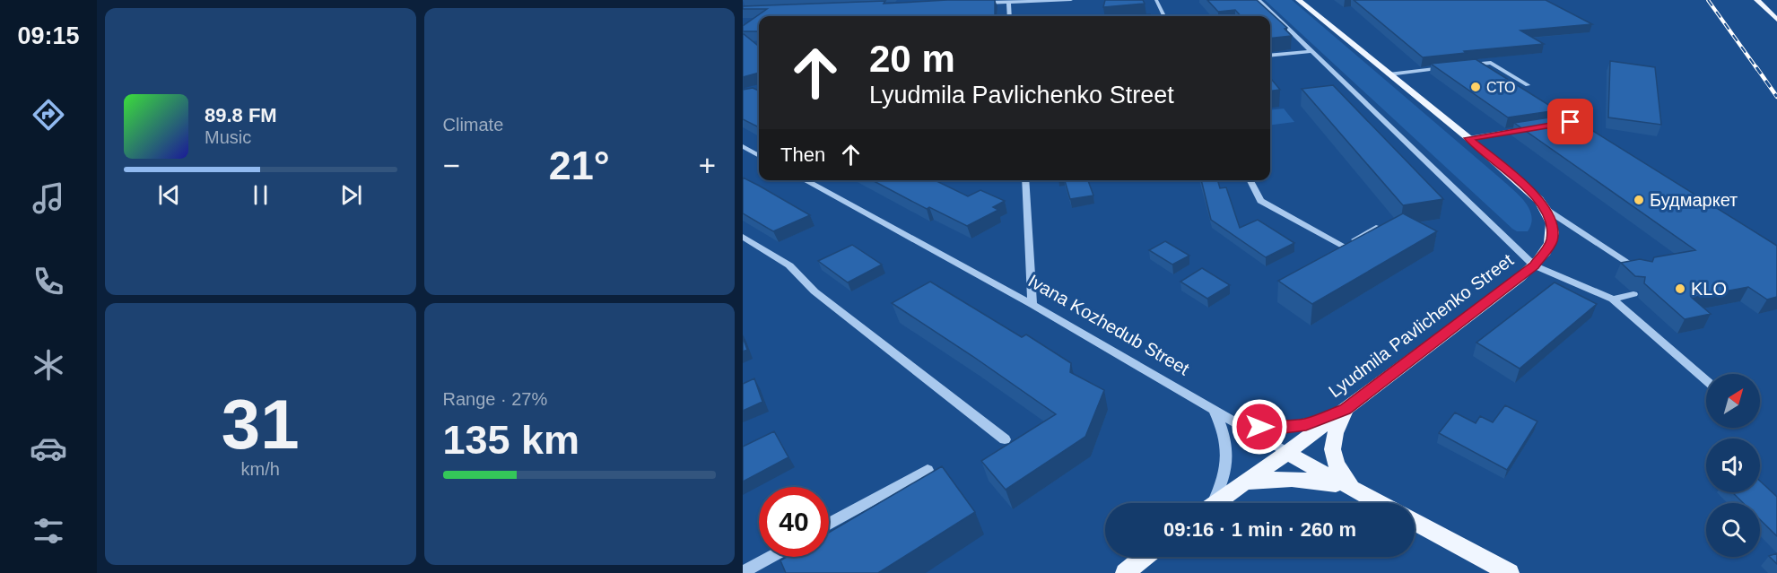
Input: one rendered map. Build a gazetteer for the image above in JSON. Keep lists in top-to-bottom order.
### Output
{
  "streets": {
    "main road": ["Ivana Kozhedub Street", "Lyudmila Pavlichenko Street"]
  },
  "crossings": [
    ["Ivana Kozhedub Street", "Lyudmila Pavlichenko Street"]
  ],
  "places": ["СТО", "Будмаркет", "KLO"],
  "north": "top right",
  "page": {
    "tabs": "09:15",
    "tile": [
      "Climate",
      ["31", "km/h"],
      ["Range · 27%", "135 km"]
    ],
    "turn": ["20 m", "Lyudmila Pavlichenko Street"],
    "song": ["89.8 FM", "Music"],
    "then": "Then",
    "heat": ["−", "21°", "+"],
    "limit": "40",
    "trip": "09:16 · 1 min · 260 m"
  }
}
